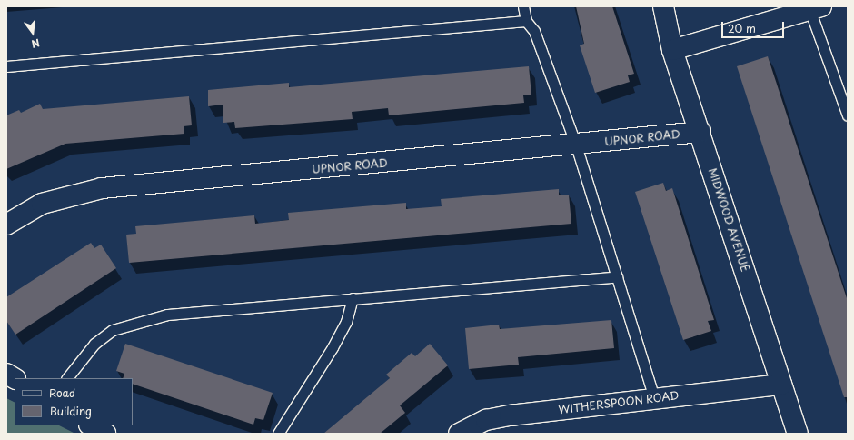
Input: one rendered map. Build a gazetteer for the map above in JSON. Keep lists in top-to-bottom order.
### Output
{
  "streets": {
    "street": ["UPNOR ROAD", "MIDWOOD AVENUE", "WITHERSPOON ROAD"]
  },
  "crossings": [
    ["UPNOR ROAD", "MIDWOOD AVENUE"],
    ["MIDWOOD AVENUE", "WITHERSPOON ROAD"]
  ],
  "legend": ["Road", "Building"],
  "scale_bar": "20 m",
  "north": "bottom"
}
